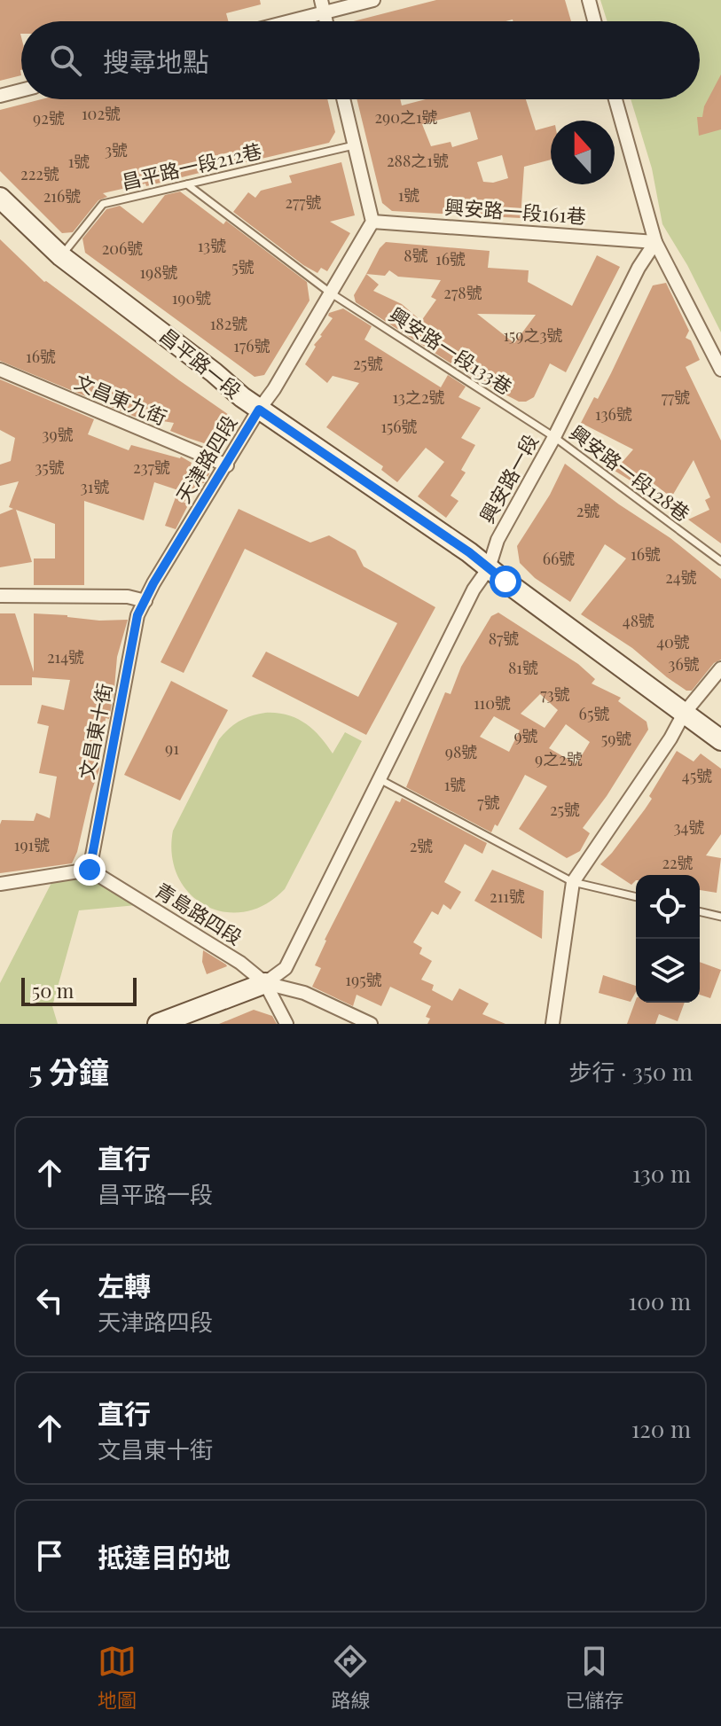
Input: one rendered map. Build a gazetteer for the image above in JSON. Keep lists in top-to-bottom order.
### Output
{
  "streets": {
    "street": [
      "興安路一段161巷",
      "昌平路一段",
      "文昌東九街",
      "天津路四段",
      "興安路一段",
      "文昌東十街",
      "青島路四段"
    ],
    "lane": ["昌平路一段212巷", "興安路一段133巷", "興安路一段128巷"]
  },
  "crossings": [
    ["昌平路一段212巷", "興安路一段133巷"],
    ["昌平路一段212巷", "昌平路一段"],
    ["興安路一段161巷", "天津路四段"],
    ["興安路一段161巷", "興安路一段"],
    ["興安路一段133巷", "天津路四段"],
    ["興安路一段133巷", "興安路一段128巷"],
    ["興安路一段133巷", "興安路一段"],
    ["昌平路一段", "天津路四段"],
    ["昌平路一段", "興安路一段"],
    ["文昌東九街", "天津路四段"],
    ["天津路四段", "文昌東十街"],
    ["興安路一段128巷", "興安路一段"],
    ["興安路一段", "青島路四段"],
    ["文昌東十街", "青島路四段"]
  ],
  "house_numbers": [
    "102號",
    "290之1號",
    "92號",
    "3號",
    "288之1號",
    "1號",
    "222號",
    "1號",
    "216號",
    "277號",
    "13號",
    "206號",
    "8號",
    "16號",
    "5號",
    "198號",
    "278號",
    "190號",
    "182號",
    "159之3號",
    "176號",
    "16號",
    "25號",
    "13之2號",
    "77號",
    "136號",
    "156號",
    "39號",
    "35號",
    "237號",
    "31號",
    "2號",
    "16號",
    "66號",
    "24號",
    "48號",
    "87號",
    "40號",
    "214號",
    "36號",
    "81號",
    "73號",
    "110號",
    "65號",
    "9號",
    "59號",
    "91",
    "98號",
    "9之2號",
    "45號",
    "1號",
    "7號",
    "25號",
    "34號",
    "191號",
    "2號",
    "22號",
    "211號",
    "195號"
  ],
  "scale_bar": "50 m",
  "north": "top",
  "page": {
    "search": "搜尋地點",
    "scale": "50 m",
    "heading": ["5 分鐘", "步行 · 350 m"],
    "list": [
      ["直行", "昌平路一段", "130 m"],
      ["左轉", "天津路四段", "100 m"],
      ["直行", "文昌東十街", "120 m"],
      "抵達目的地"
    ],
    "nav": ["地圖", "路線", "已儲存"]
  }
}
